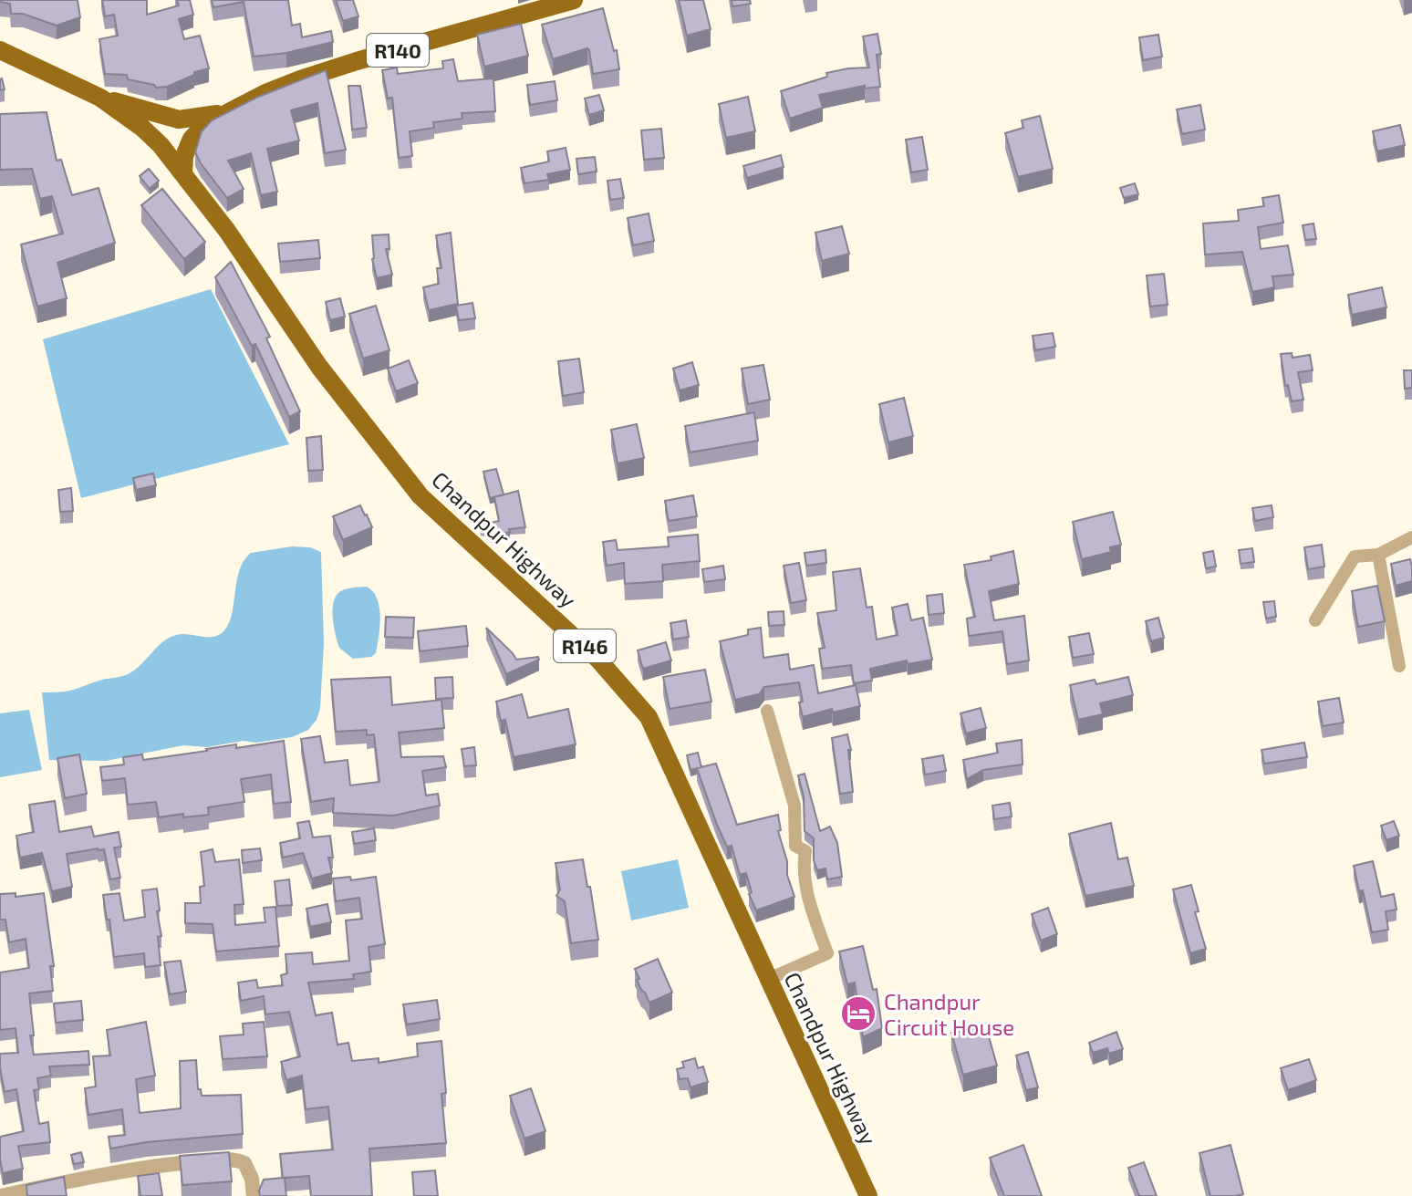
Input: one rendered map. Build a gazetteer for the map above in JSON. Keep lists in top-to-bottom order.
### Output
{
  "streets": {
    "main road": ["R140", "Chandpur Highway", "R146"]
  },
  "crossings": [
    ["R140", "Chandpur Highway"]
  ],
  "places": {
    "hotel": ["Chandpur Circuit House"]
  }
}
